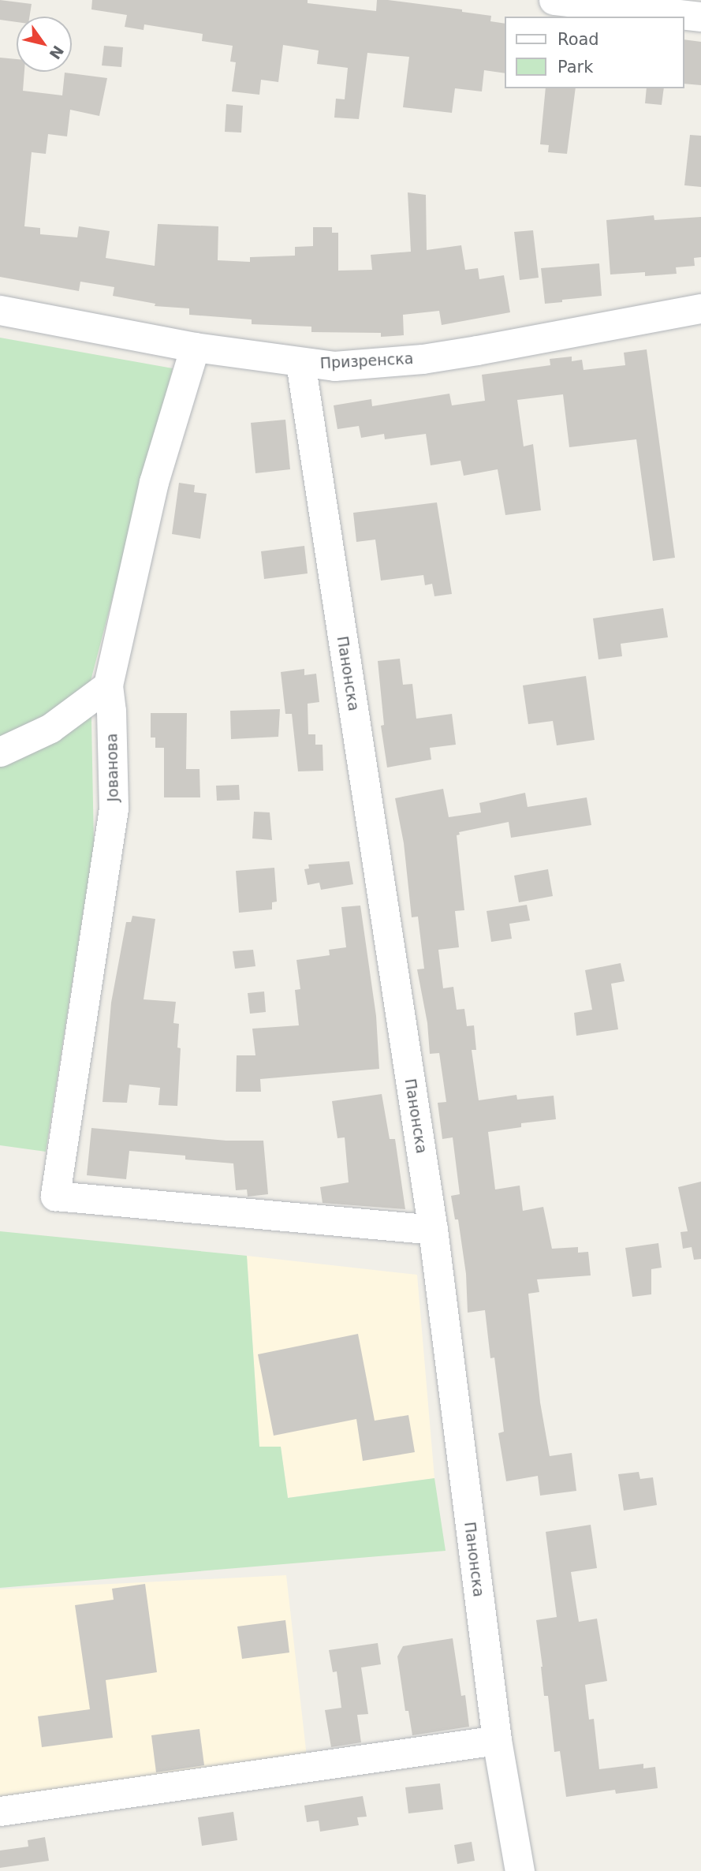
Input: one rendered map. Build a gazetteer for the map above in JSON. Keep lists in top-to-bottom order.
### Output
{
  "streets": {
    "street": ["Призренска", "Панонска", "Јованова"]
  },
  "crossings": [
    ["Призренска", "Панонска"],
    ["Призренска", "Јованова"],
    ["Панонска", "Јованова"]
  ],
  "legend": ["Road", "Park"],
  "north": "bottom right"
}
